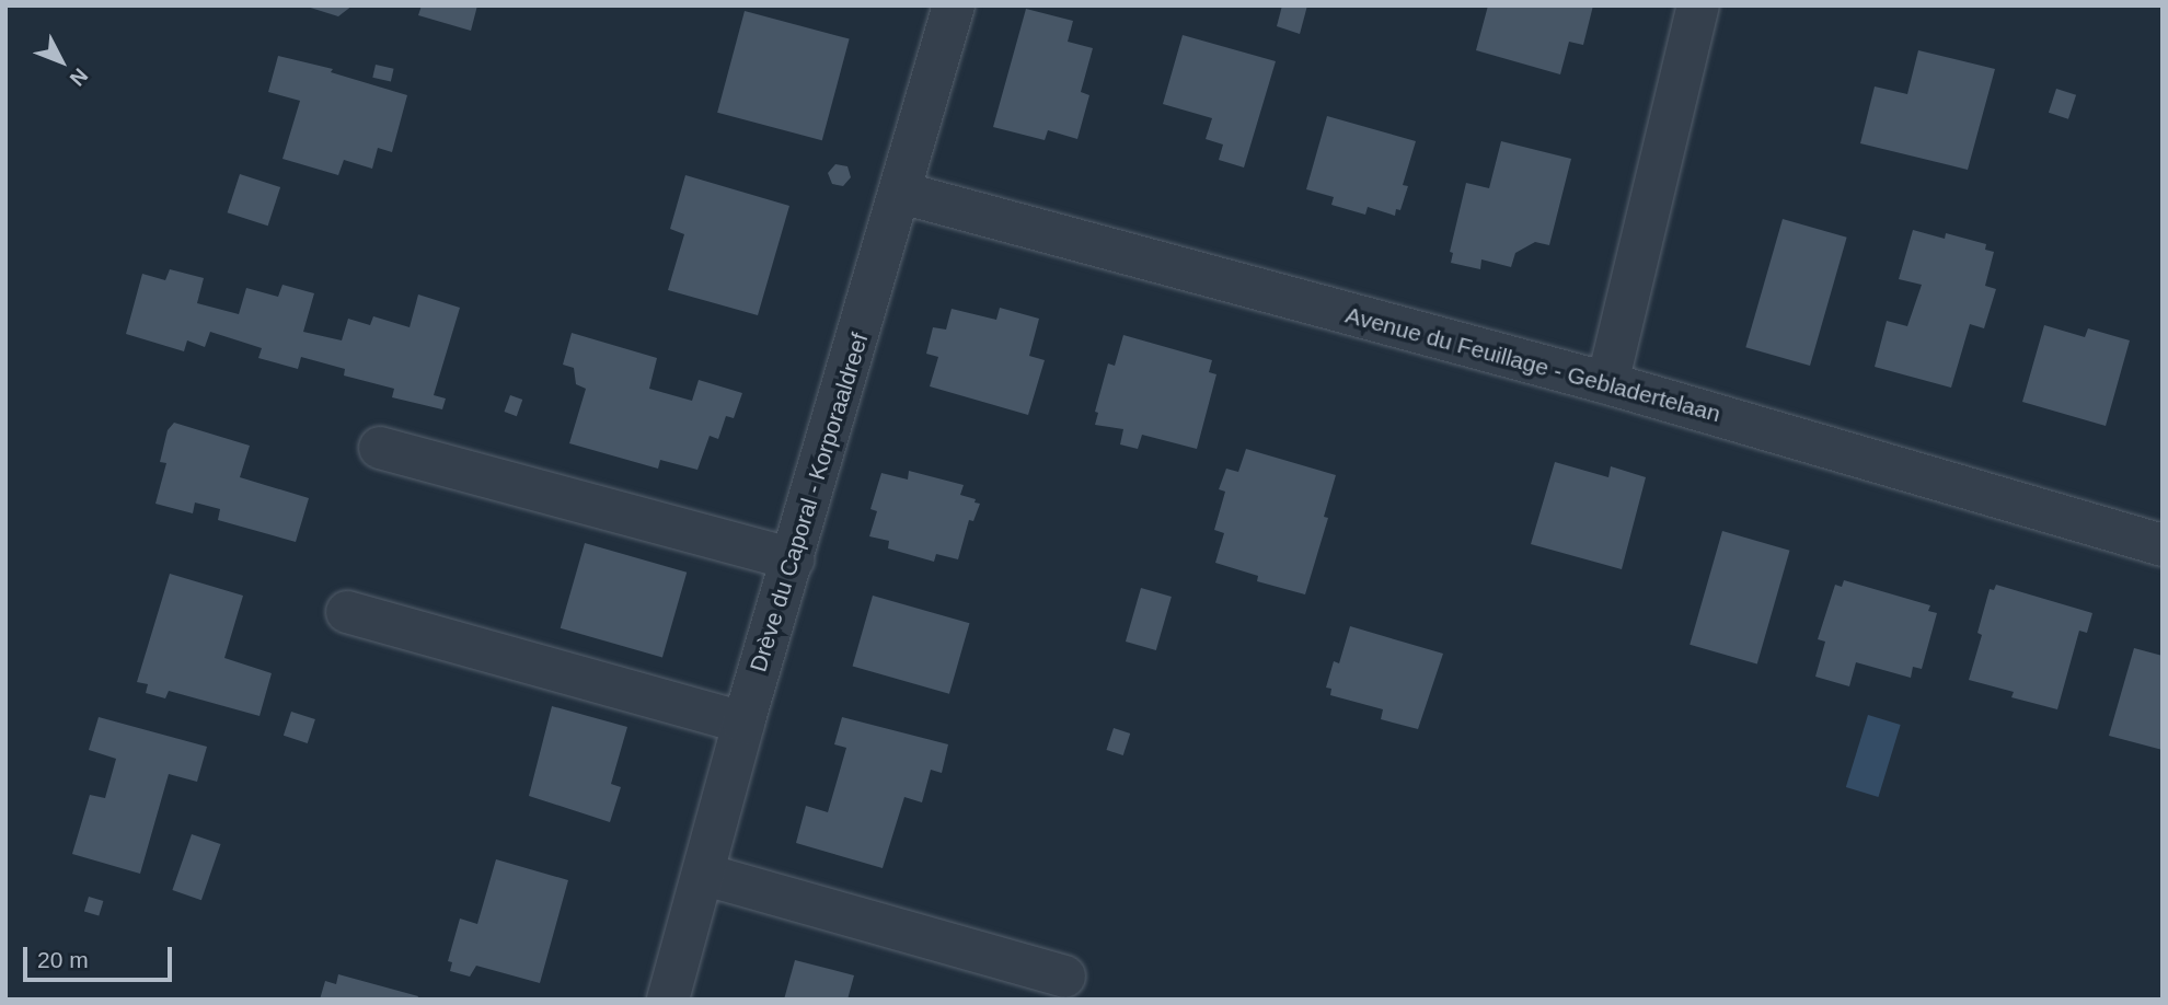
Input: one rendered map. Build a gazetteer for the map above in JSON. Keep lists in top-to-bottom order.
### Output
{
  "streets": {
    "street": ["Avenue du Feuillage - Gebladertelaan", "Drève du Caporal - Korporaaldreef"]
  },
  "crossings": [
    ["Avenue du Feuillage - Gebladertelaan", "Drève du Caporal - Korporaaldreef"]
  ],
  "scale_bar": "20 m",
  "north": "bottom right"
}
